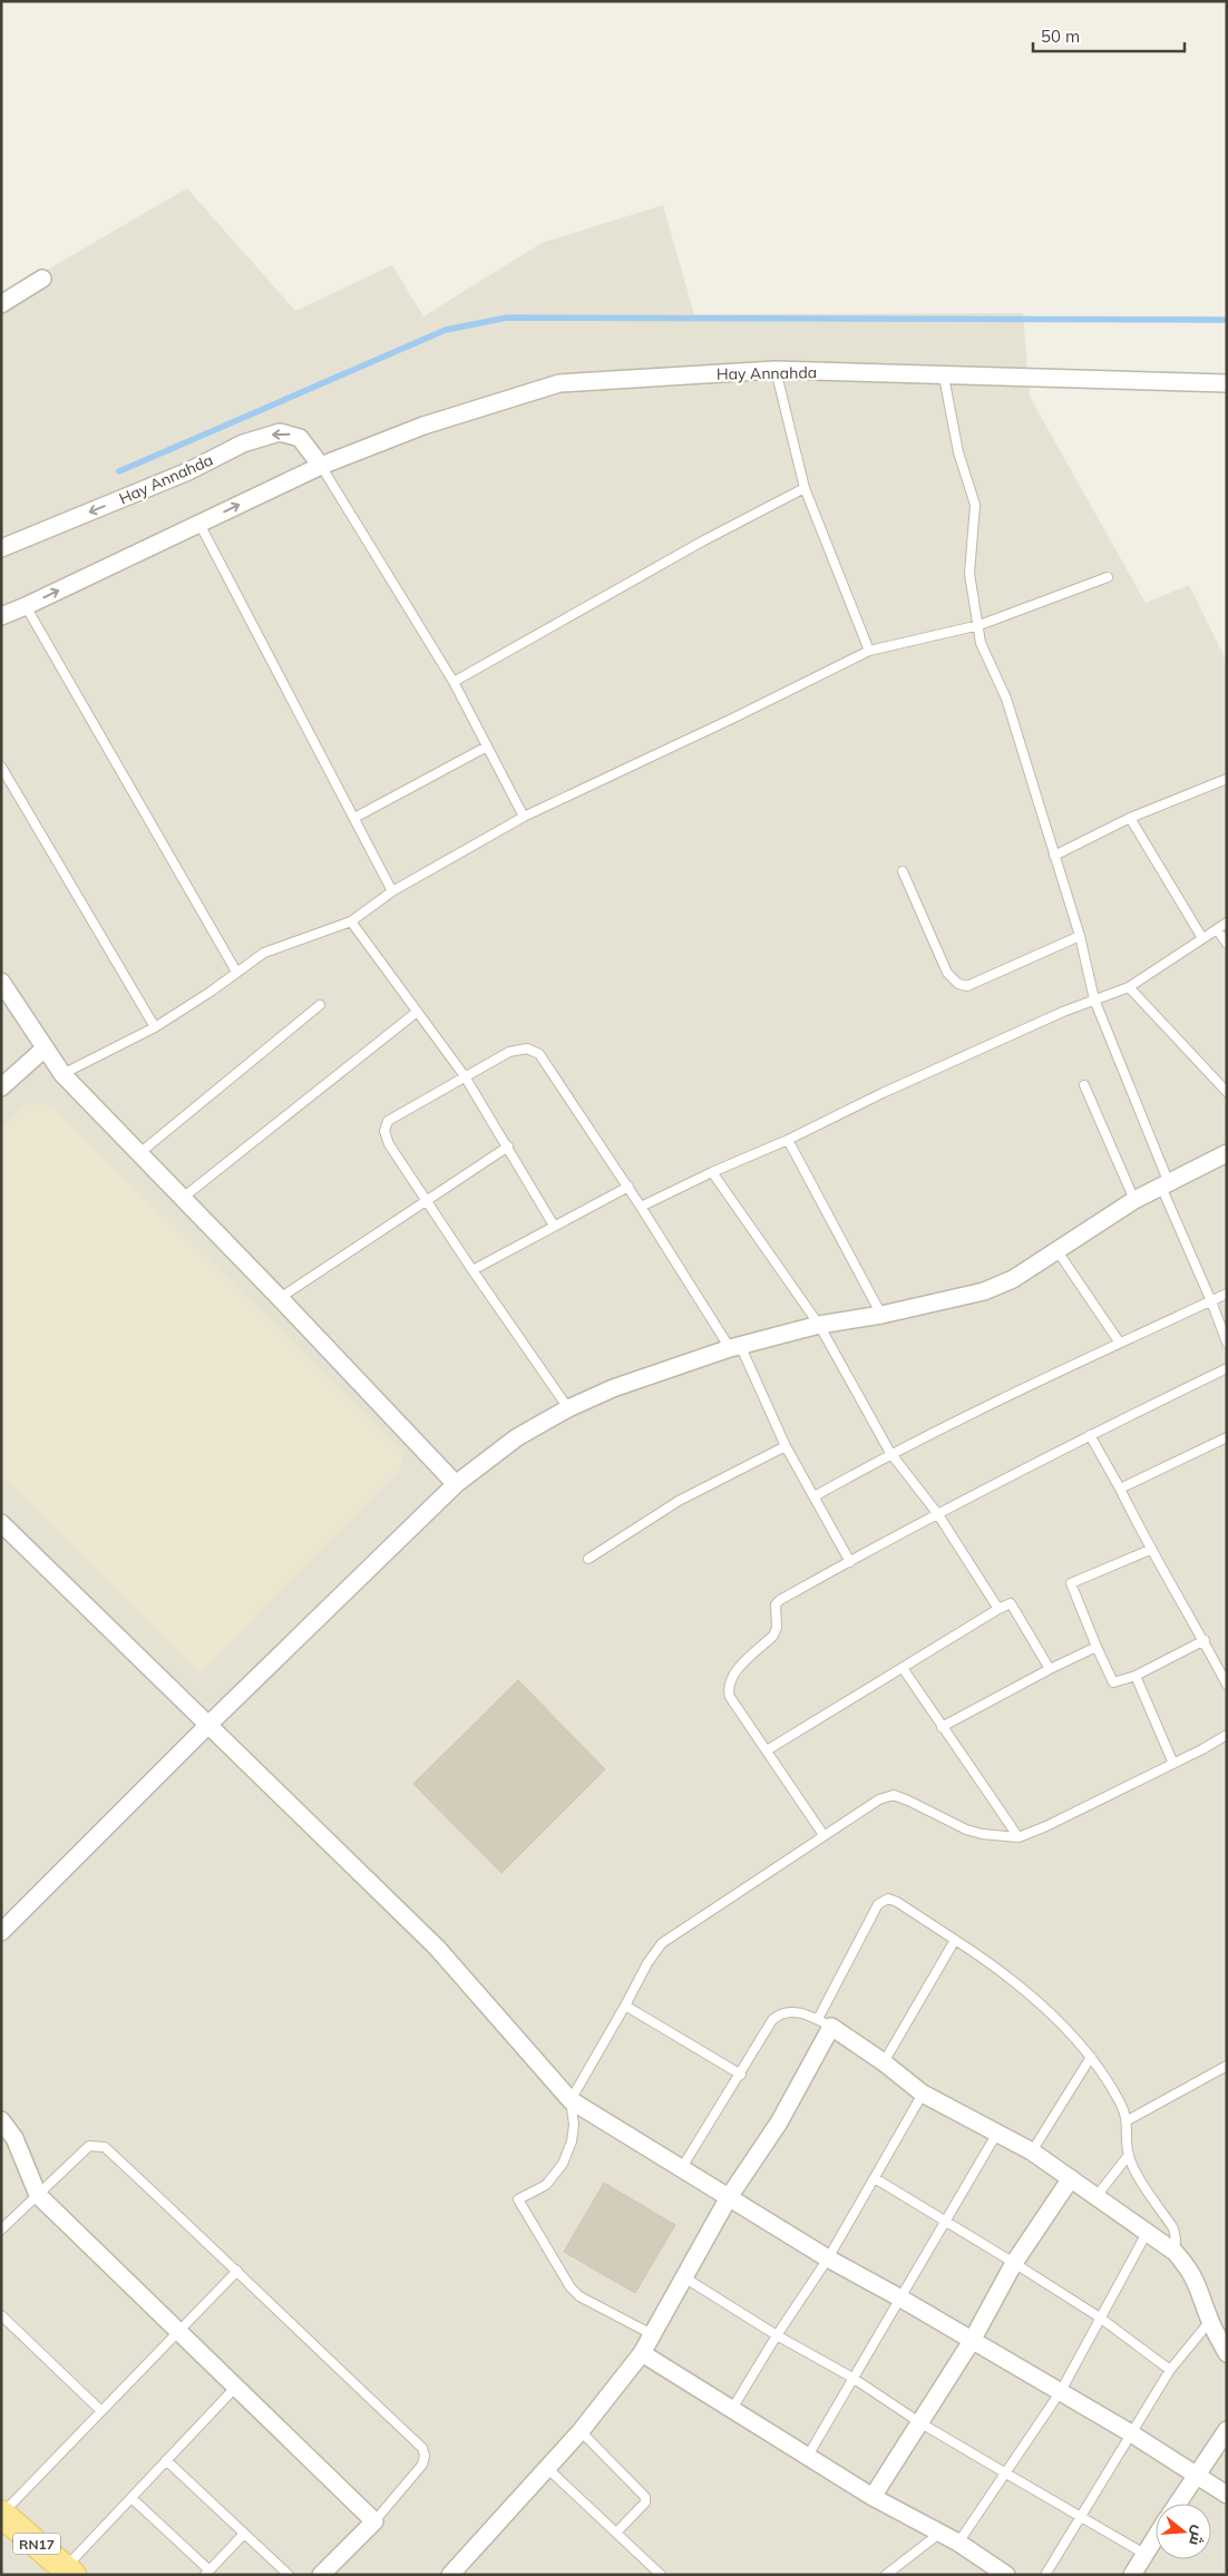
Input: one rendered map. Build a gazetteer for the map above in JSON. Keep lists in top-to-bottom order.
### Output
{
  "streets": {
    "main road": ["RN17"],
    "street": ["Hay Annahda"]
  },
  "scale_bar": "50 m",
  "north": "right"
}
